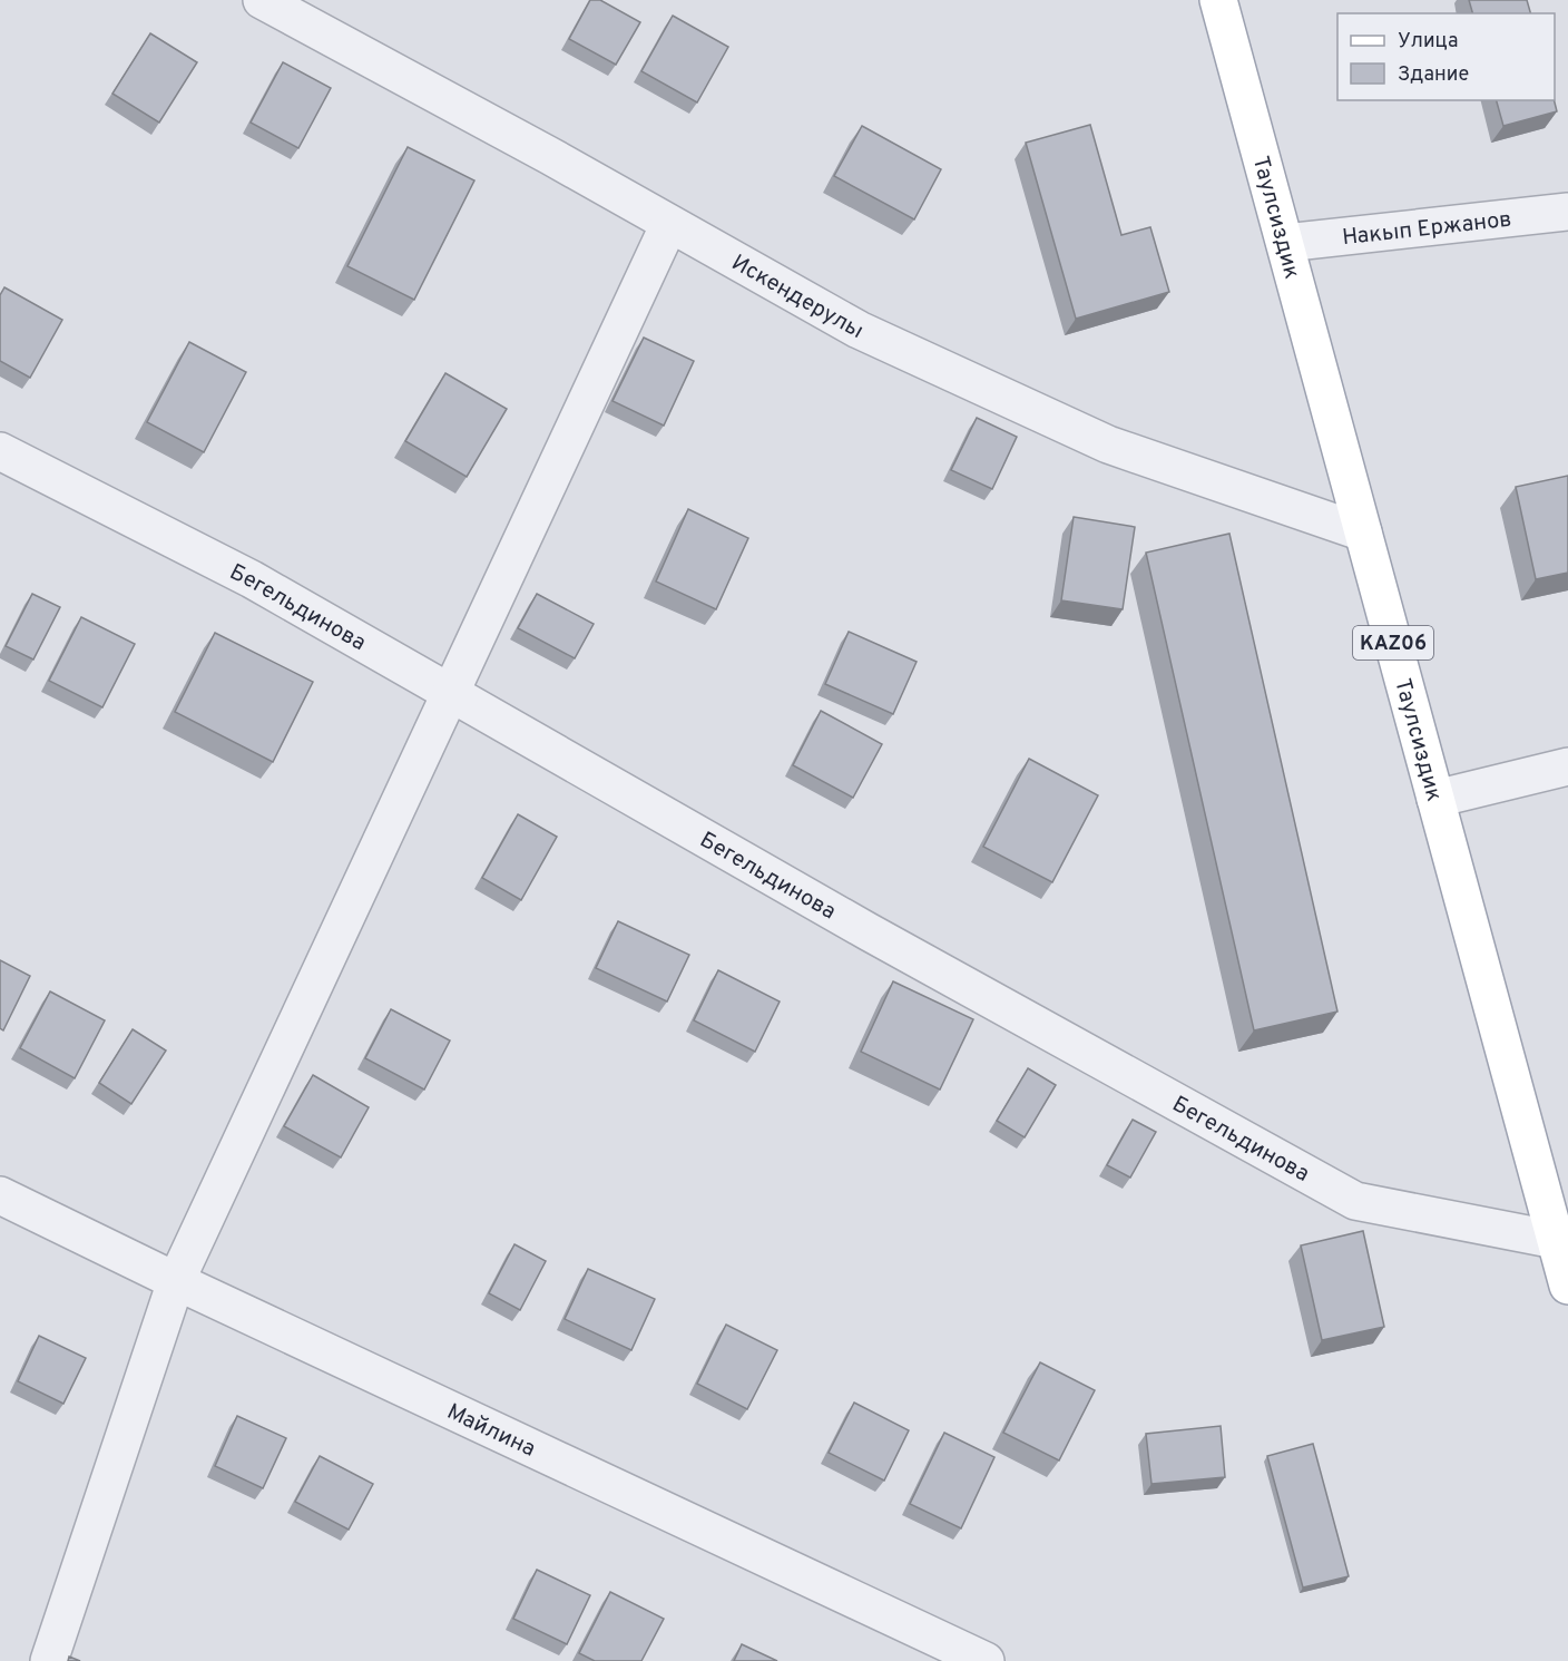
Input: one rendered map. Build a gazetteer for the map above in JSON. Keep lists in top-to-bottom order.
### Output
{
  "streets": {
    "main road": ["Таулсиздик", "KAZ06"],
    "street": [
      "Накып Ержанов",
      "Искендерулы",
      "Бегельдинова",
      "Майлина"
    ]
  },
  "crossings": [
    ["Таулсиздик", "Накып Ержанов"],
    ["Таулсиздик", "Искендерулы"],
    ["Таулсиздик", "Бегельдинова"]
  ],
  "legend": ["Улица", "Здание"]
}
